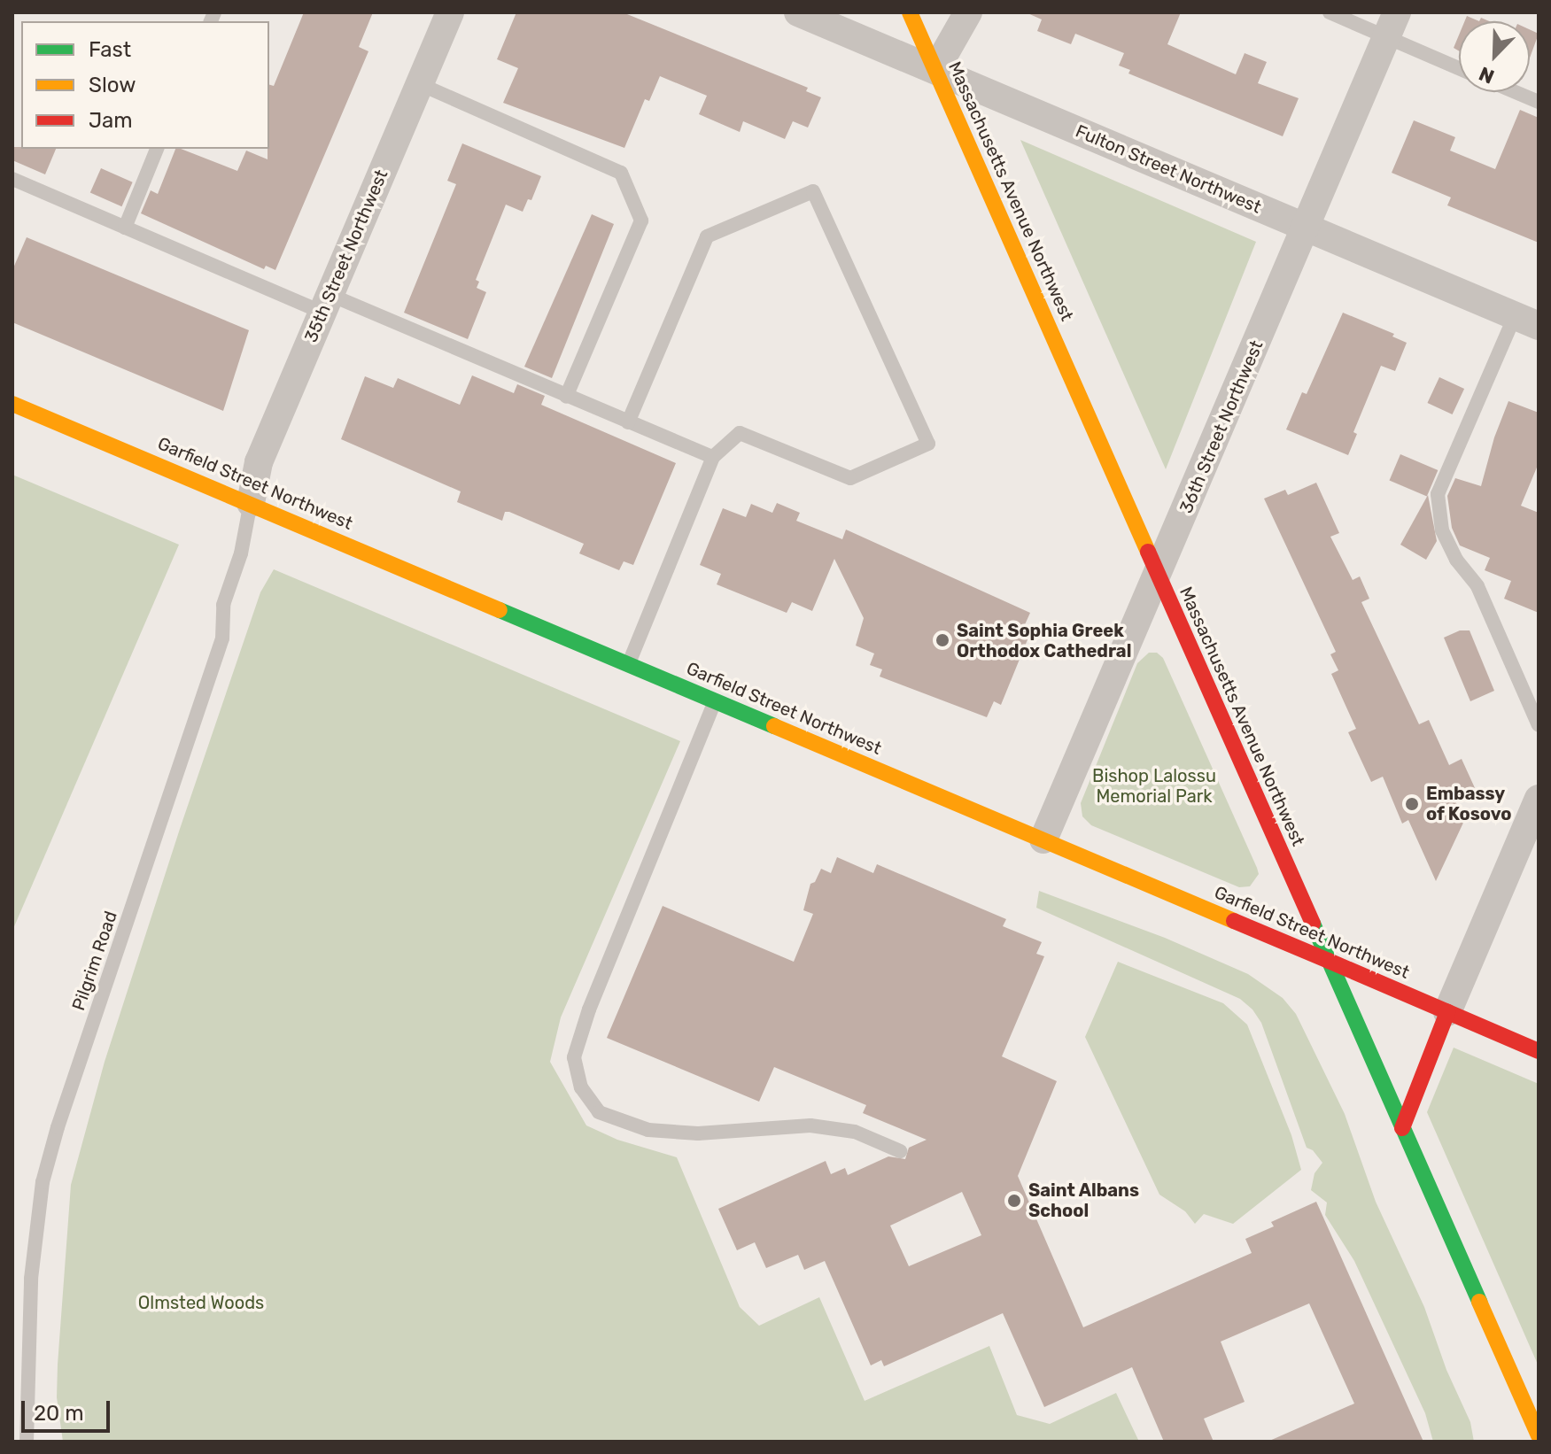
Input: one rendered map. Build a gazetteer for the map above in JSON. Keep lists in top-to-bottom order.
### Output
{
  "streets": {
    "main road": ["Massachusetts Avenue Northwest", "Garfield Street Northwest"],
    "street": ["Fulton Street Northwest", "35th Street Northwest", "36th Street Northwest"],
    "lane": ["Pilgrim Road"]
  },
  "crossings": [
    ["Fulton Street Northwest", "Massachusetts Avenue Northwest"],
    ["Fulton Street Northwest", "36th Street Northwest"],
    ["Massachusetts Avenue Northwest", "36th Street Northwest"],
    ["Massachusetts Avenue Northwest", "Garfield Street Northwest"],
    ["35th Street Northwest", "Garfield Street Northwest"],
    ["35th Street Northwest", "Pilgrim Road"],
    ["36th Street Northwest", "Garfield Street Northwest"],
    ["Garfield Street Northwest", "Pilgrim Road"]
  ],
  "parks": ["Bishop Lalossu Memorial Park", "Olmsted Woods"],
  "places": ["Saint Sophia Greek Orthodox Cathedral", "Embassy of Kosovo", "Saint Albans School"],
  "legend": ["Fast", "Slow", "Jam"],
  "scale_bar": "20 m",
  "north": "bottom left"
}
